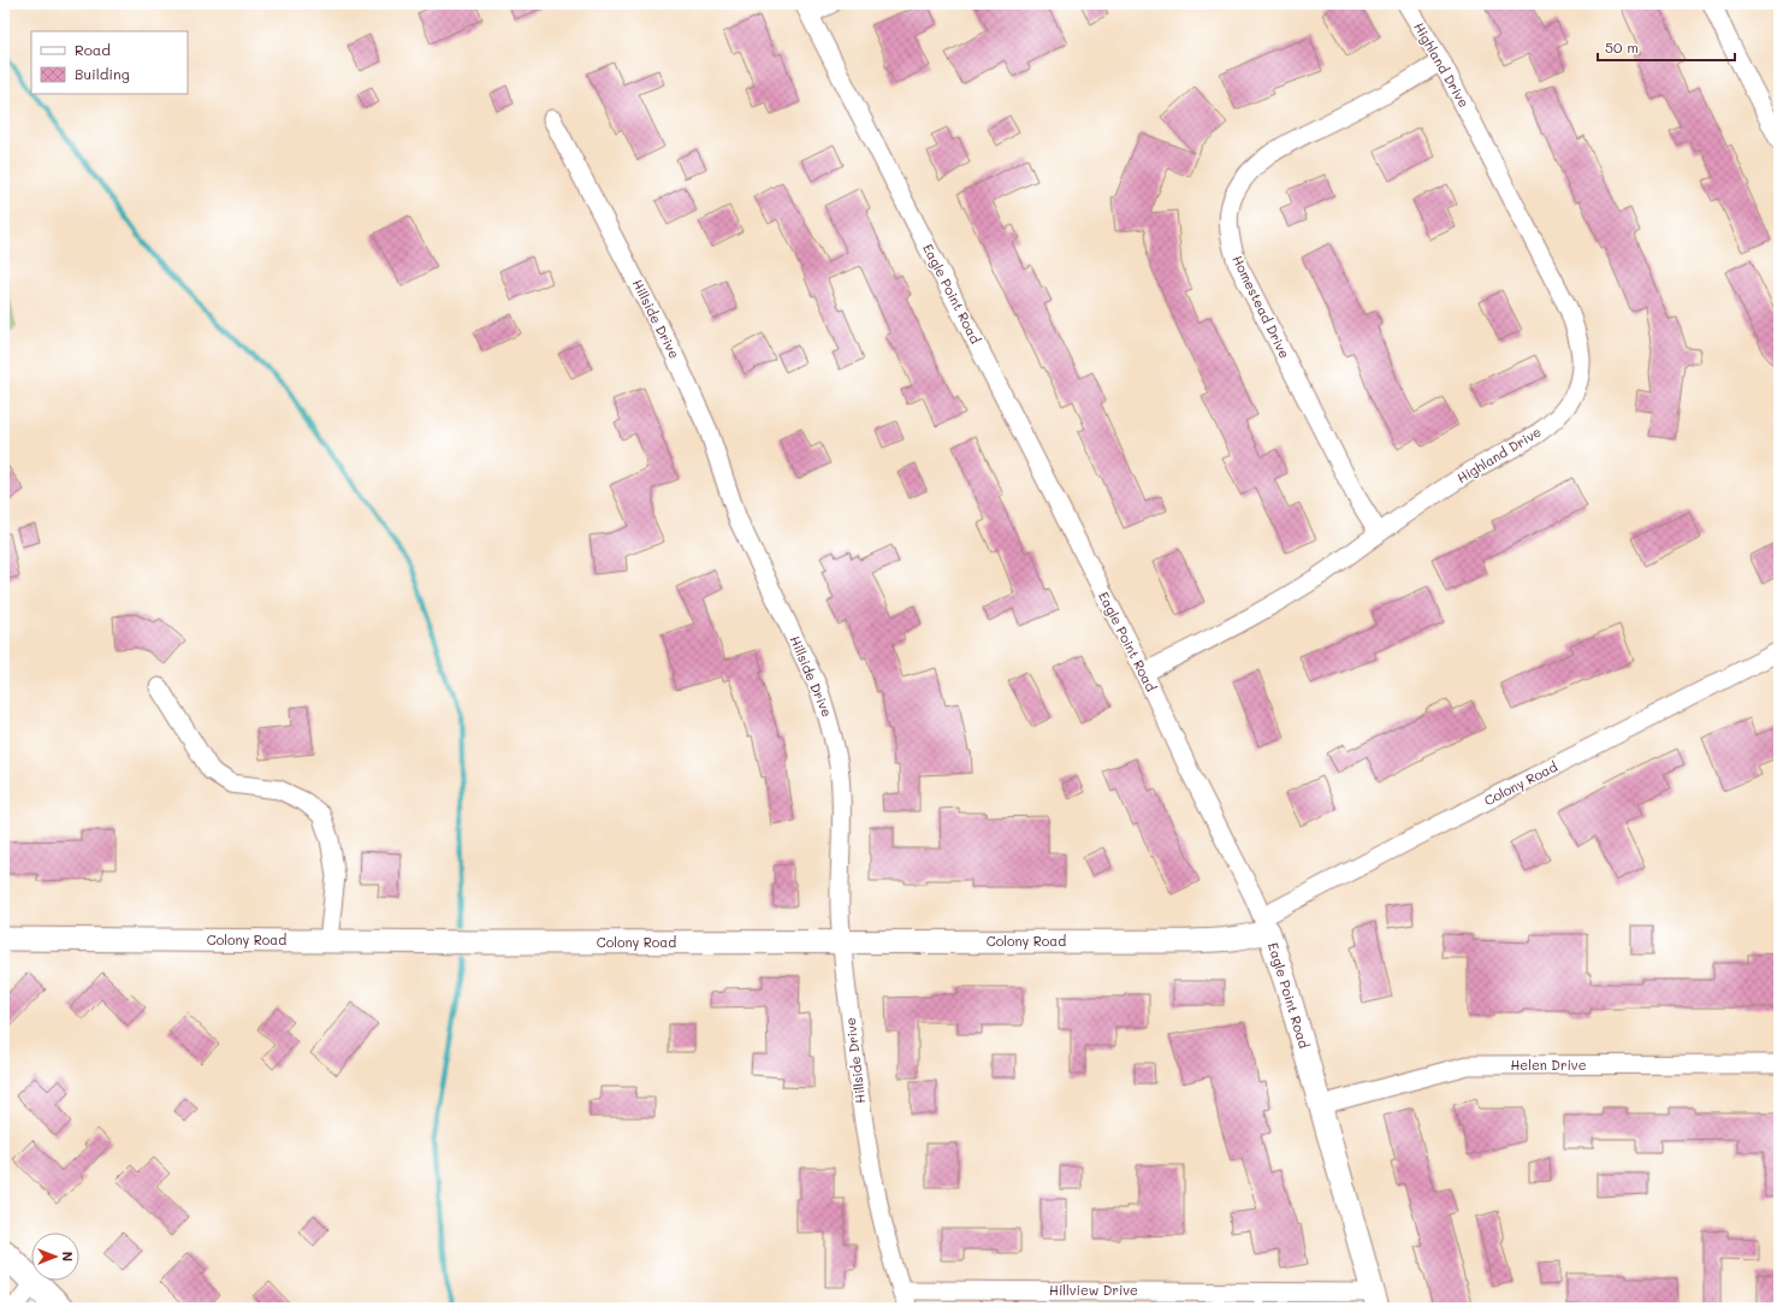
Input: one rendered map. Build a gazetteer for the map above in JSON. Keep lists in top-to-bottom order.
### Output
{
  "streets": {
    "street": [
      "Highland Drive",
      "Eagle Point Road",
      "Homestead Drive",
      "Hillside Drive",
      "Colony Road",
      "Helen Drive",
      "Hillview Drive"
    ]
  },
  "crossings": [
    ["Highland Drive", "Eagle Point Road"],
    ["Highland Drive", "Homestead Drive"],
    ["Eagle Point Road", "Colony Road"],
    ["Eagle Point Road", "Helen Drive"],
    ["Eagle Point Road", "Hillview Drive"],
    ["Hillside Drive", "Colony Road"],
    ["Hillside Drive", "Hillview Drive"]
  ],
  "legend": ["Road", "Building"],
  "scale_bar": "50 m",
  "north": "right"
}
